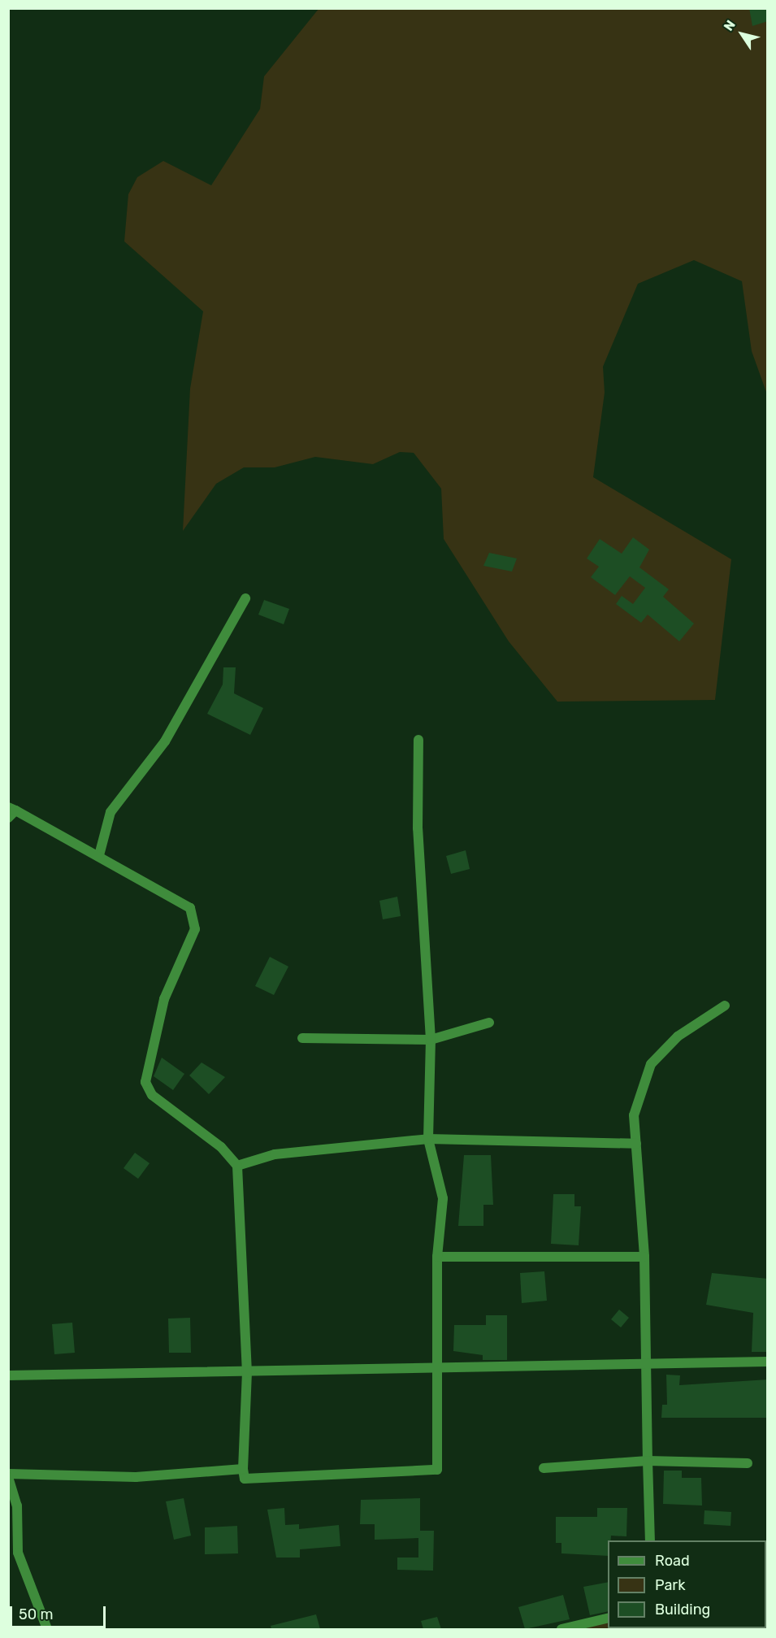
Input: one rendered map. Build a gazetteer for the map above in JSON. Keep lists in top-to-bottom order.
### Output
{
  "legend": ["Road", "Park", "Building"],
  "scale_bar": "50 m",
  "north": "top left"
}
